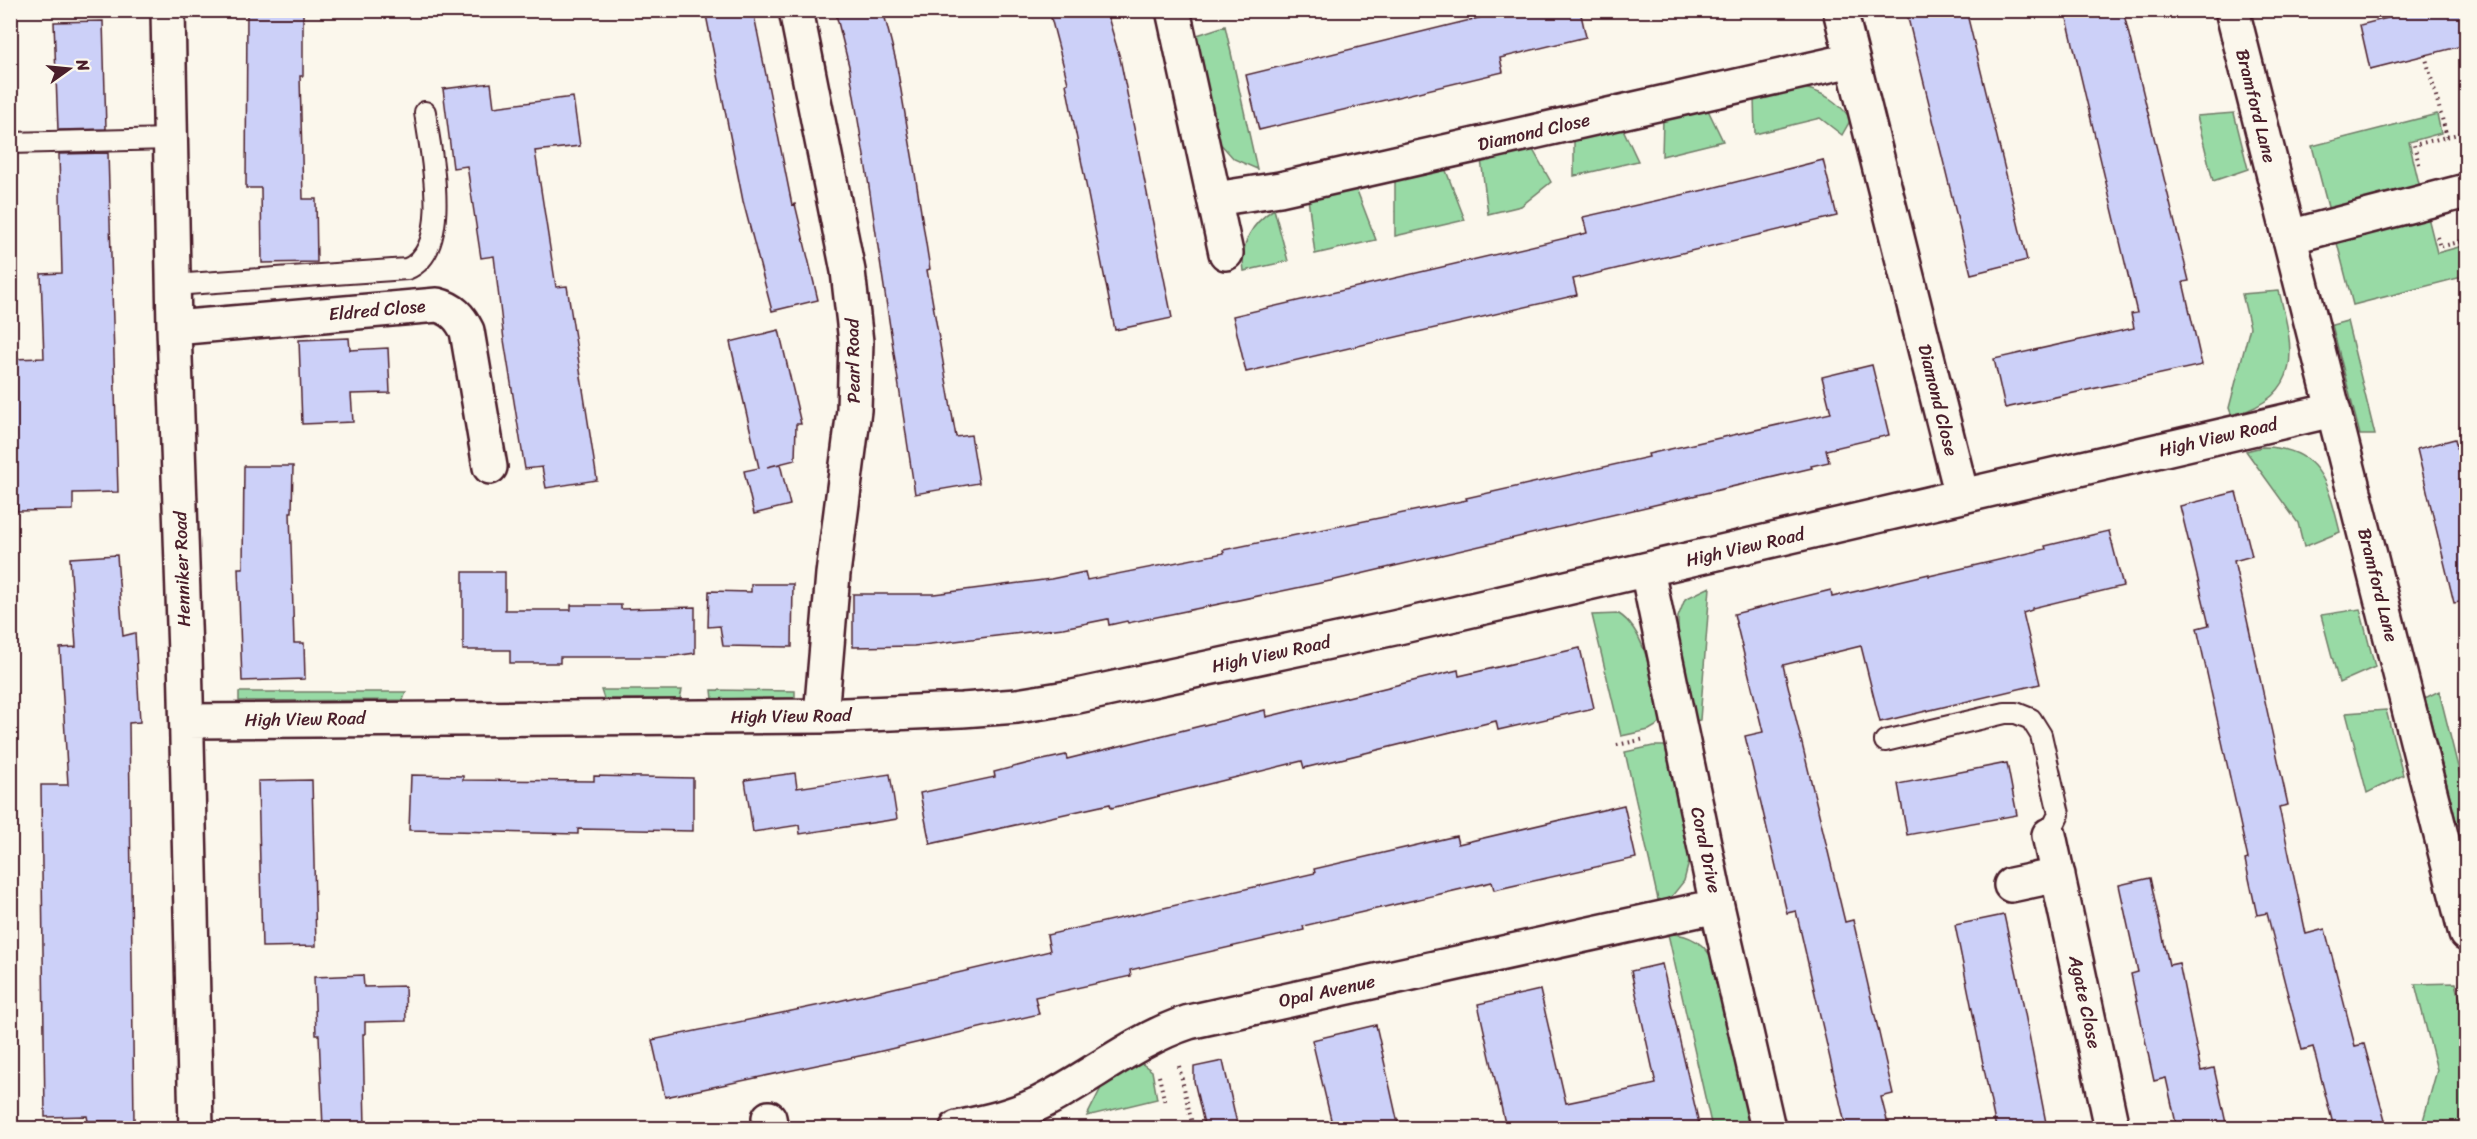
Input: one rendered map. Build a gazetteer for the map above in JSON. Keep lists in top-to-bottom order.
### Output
{
  "streets": {
    "street": [
      "Bramford Lane",
      "Diamond Close",
      "Eldred Close",
      "Pearl Road",
      "High View Road",
      "Henniker Road",
      "Coral Drive",
      "Opal Avenue",
      "Agate Close"
    ]
  },
  "crossings": [
    ["Bramford Lane", "High View Road"],
    ["Diamond Close", "High View Road"],
    ["Eldred Close", "Henniker Road"],
    ["Pearl Road", "High View Road"],
    ["High View Road", "Henniker Road"],
    ["High View Road", "Coral Drive"],
    ["Coral Drive", "Opal Avenue"]
  ],
  "north": "right"
}
